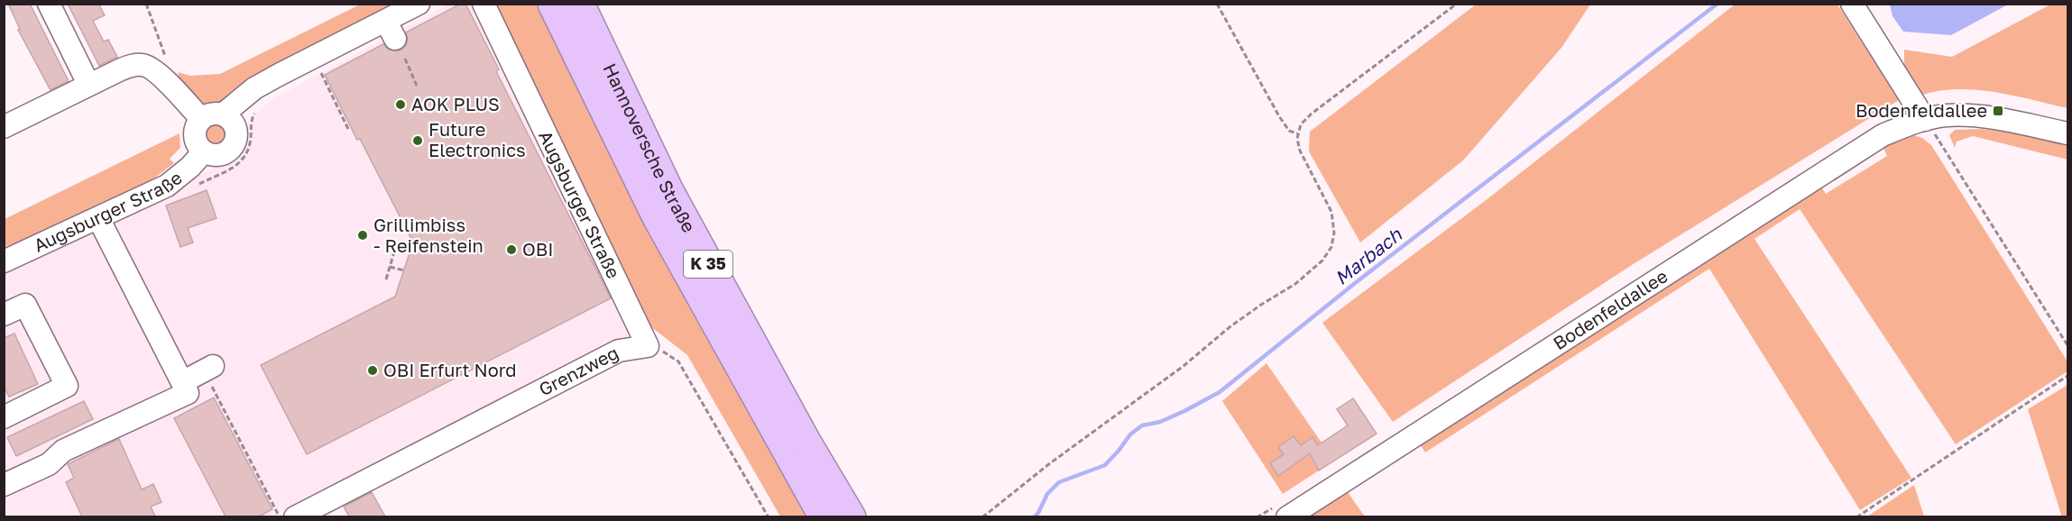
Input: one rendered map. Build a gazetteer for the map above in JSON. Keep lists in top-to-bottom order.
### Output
{
  "streets": {
    "highway": ["Hannoversche Straße", "K 35"],
    "street": ["Augsburger Straße", "Bodenfeldallee", "Grenzweg"]
  },
  "crossings": [
    ["Augsburger Straße", "Grenzweg"]
  ],
  "water": ["Marbach"],
  "places": {
    "other": [
      "AOK PLUS",
      "Future Electronics",
      "Grillimbiss - Reifenstein",
      "OBI",
      "OBI Erfurt Nord"
    ],
    "transit": ["Bodenfeldallee"]
  }
}
